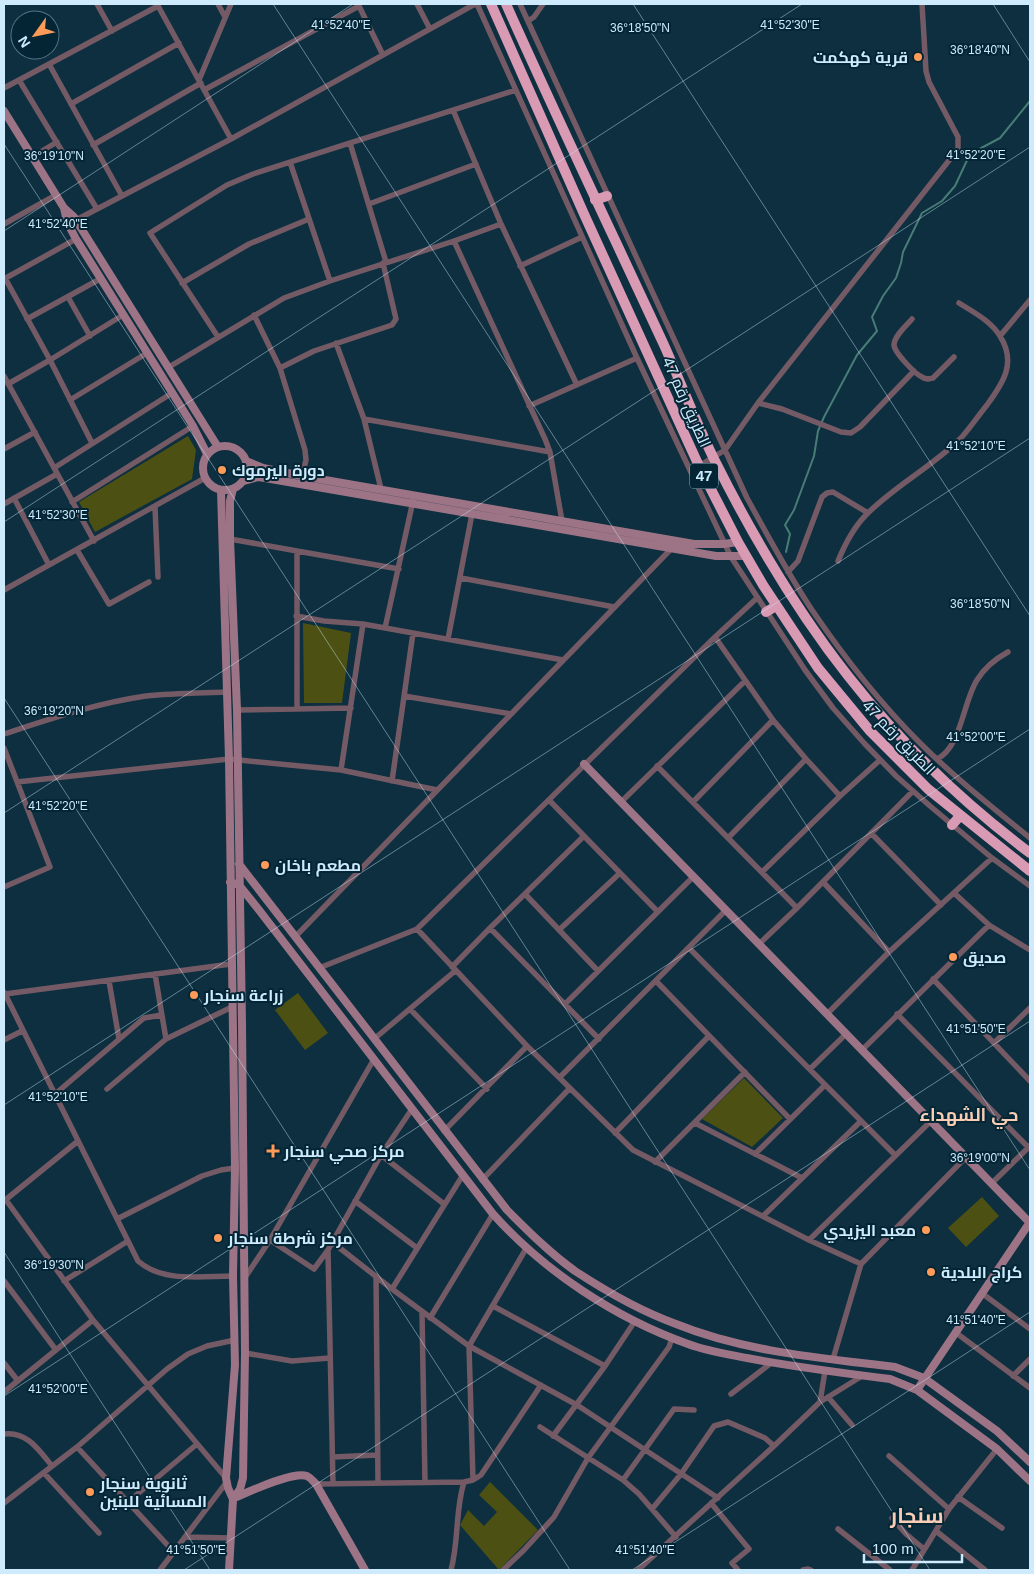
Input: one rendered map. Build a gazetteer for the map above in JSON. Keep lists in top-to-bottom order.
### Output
{
  "streets": {
    "highway": ["الطريق رقم 47", "47"]
  },
  "districts": ["حي الشهداء", "سنجار"],
  "places": {
    "other": [
      "قرية كهكمت",
      "دورة اليرموك",
      "مطعم باخان",
      "صديق",
      "زراعة سنجار",
      "معبد اليزيدي",
      "مركز شرطة سنجار",
      "كراج البلدية",
      "ثانوية سنجار المسائية للبنين"
    ],
    "health": ["مركز صحي سنجار"]
  },
  "scale_bar": "100 m",
  "north": "bottom left",
  "coordinates": [
    "41°52'40\"E",
    "41°52'30\"E",
    "36°18'50\"N",
    "36°18'40\"N",
    "41°52'20\"E",
    "36°19'10\"N",
    "41°52'10\"E",
    "36°19'20\"N",
    "41°52'00\"E",
    "41°51'50\"E",
    "36°19'00\"N",
    "36°19'30\"N",
    "41°51'40\"E"
  ]
}
